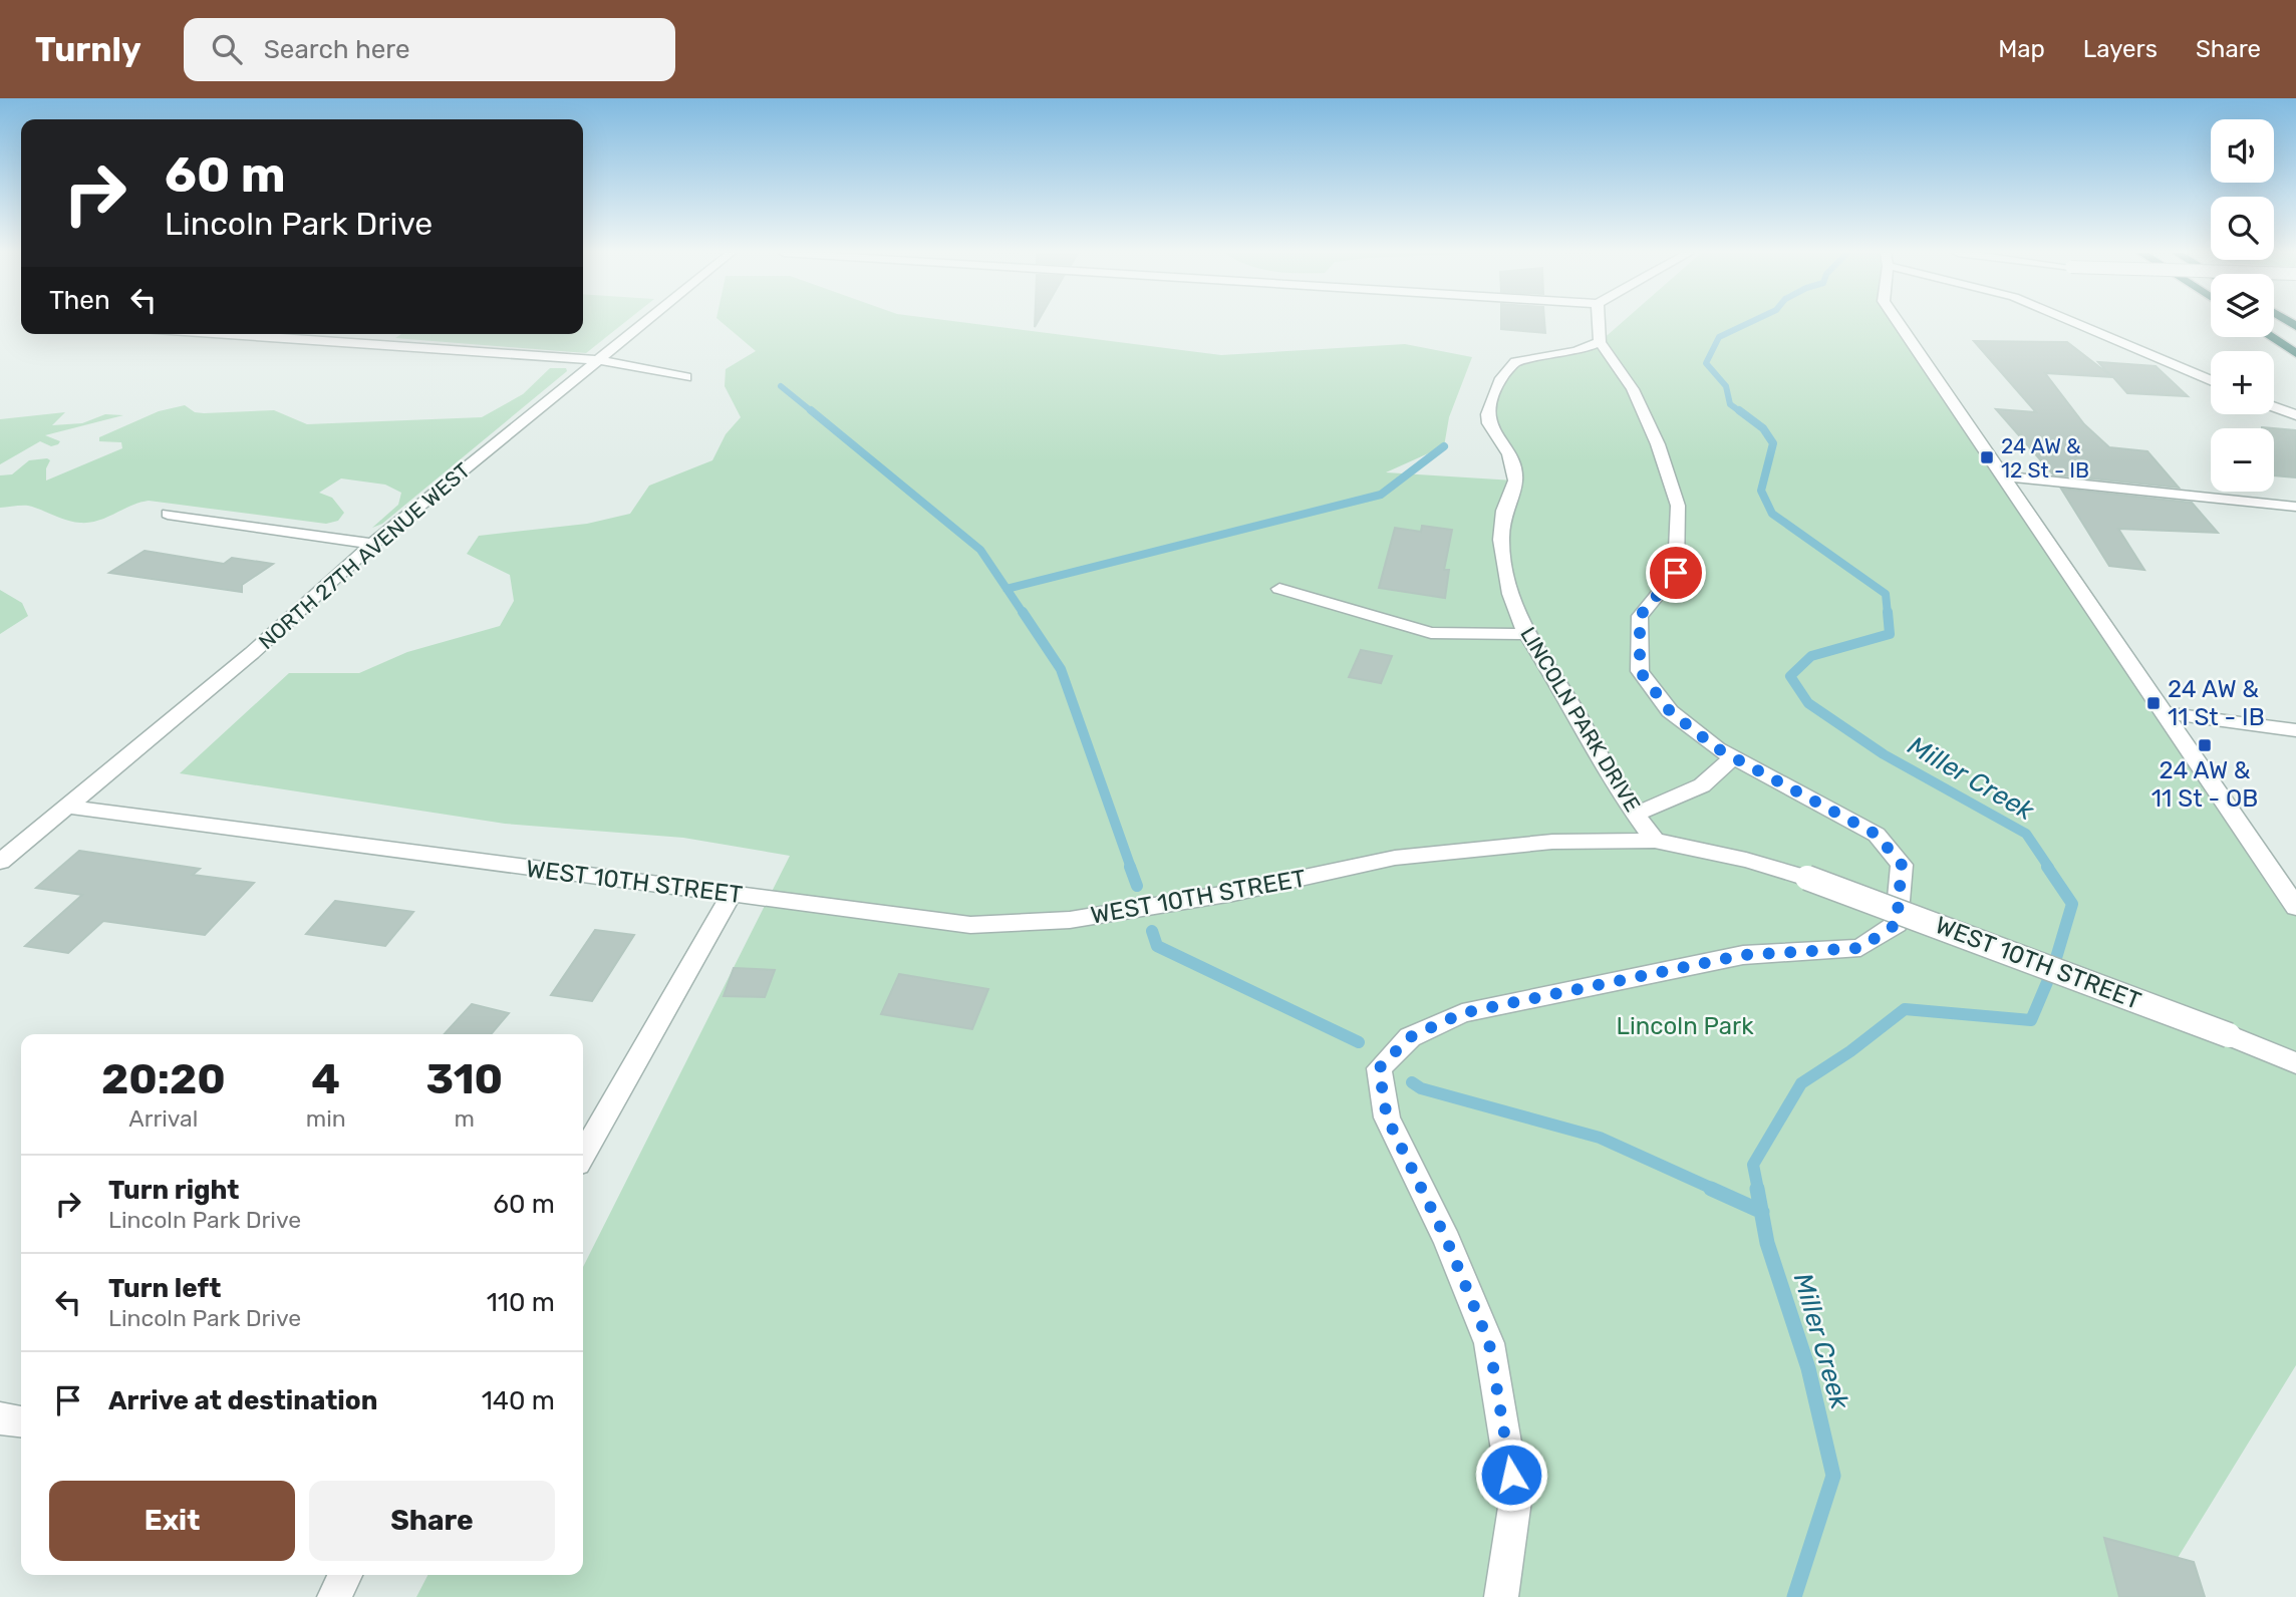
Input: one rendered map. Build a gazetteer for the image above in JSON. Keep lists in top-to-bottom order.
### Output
{
  "streets": {
    "street": ["NORTH 27TH AVENUE WEST", "LINCOLN PARK DRIVE", "WEST 10TH STREET"]
  },
  "crossings": [
    ["NORTH 27TH AVENUE WEST", "WEST 10TH STREET"],
    ["LINCOLN PARK DRIVE", "WEST 10TH STREET"]
  ],
  "water": ["Miller Creek"],
  "parks": ["Lincoln Park"],
  "places": {
    "transit": ["24 AW & 12 St - IB", "24 AW & 11 St - IB", "24 AW & 11 St - OB"]
  },
  "page": {
    "header": "Turnly",
    "search": "Search here",
    "nav": ["Map", "Layers", "Share"],
    "map_buttons": ["+", "−"],
    "turn": ["60 m", "Lincoln Park Drive"],
    "then": "Then",
    "eta": [
      "20:20",
      "Arrival",
      "4",
      "min",
      "310",
      "m"
    ],
    "list": [
      {
        "name": "Turn right",
        "note": "Lincoln Park Drive",
        "value": "60 m"
      },
      {
        "name": "Turn left",
        "note": "Lincoln Park Drive",
        "value": "110 m"
      },
      {
        "name": "Arrive at destination",
        "value": "140 m"
      }
    ],
    "buttons": ["Exit", "Share"]
  }
}
